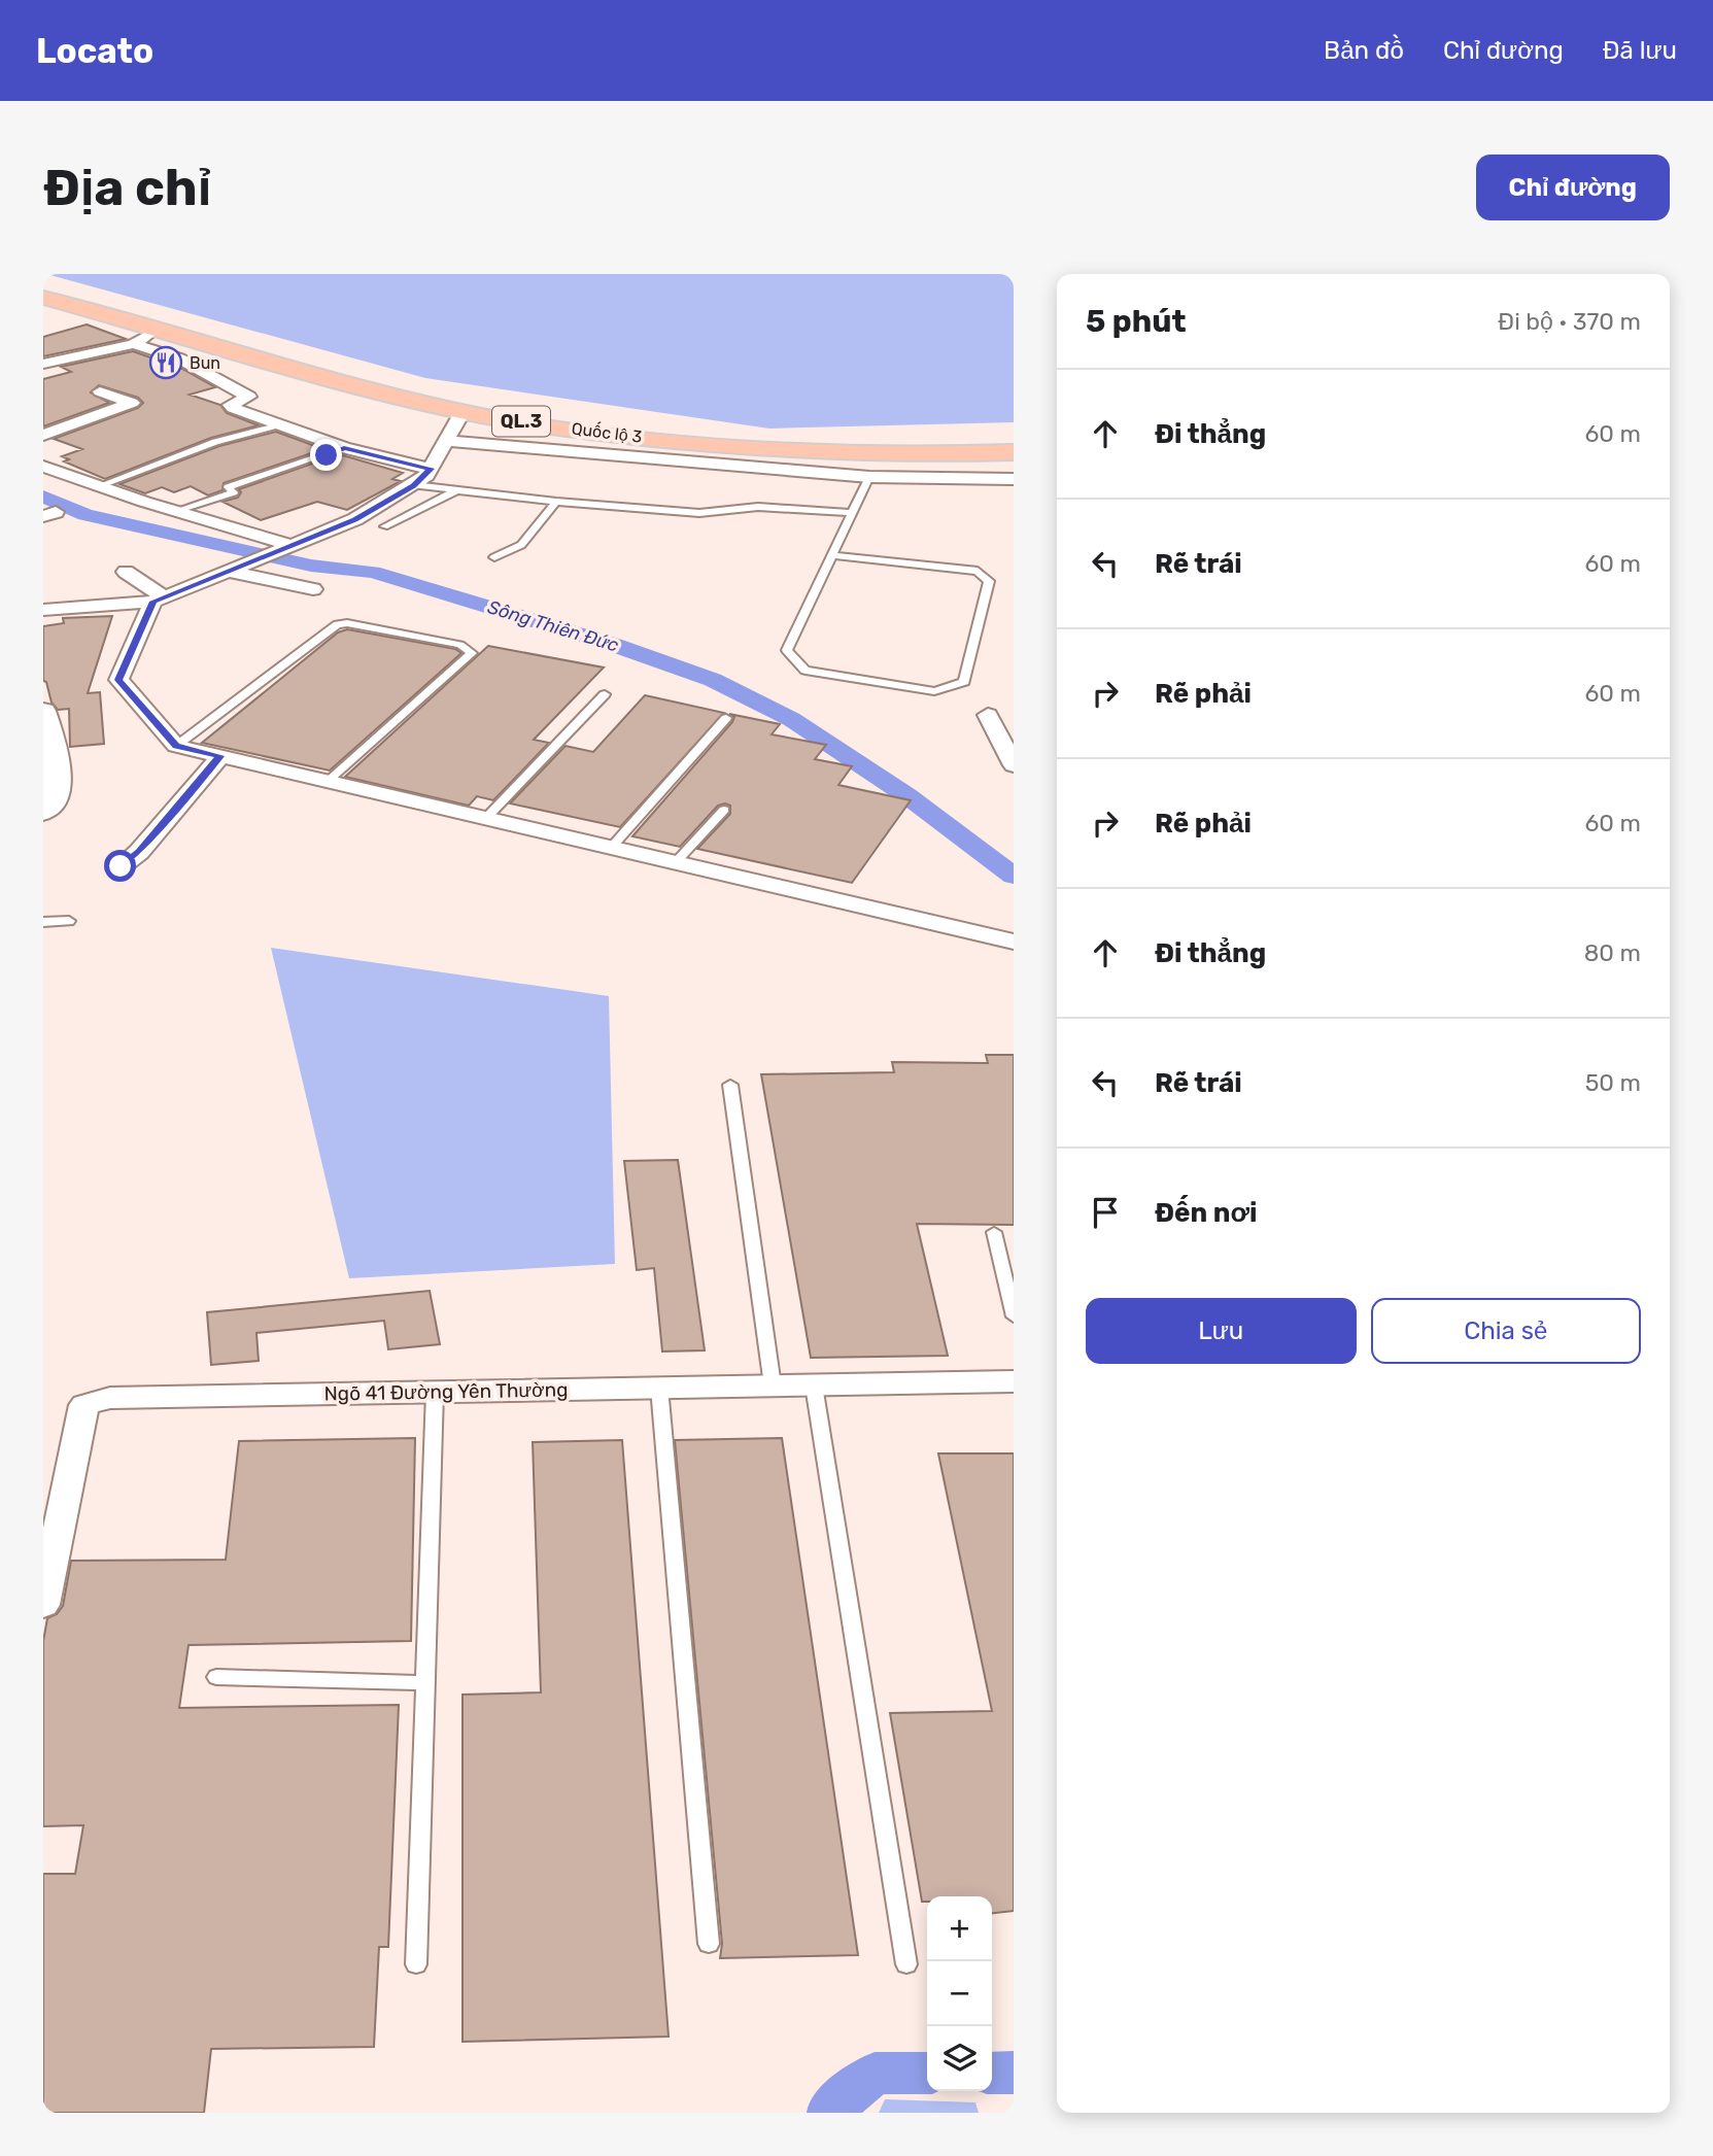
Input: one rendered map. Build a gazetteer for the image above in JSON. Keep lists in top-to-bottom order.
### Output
{
  "streets": {
    "highway": ["QL.3", "Quốc lộ 3"],
    "street": ["Ngõ 41 Đường Yên Thường"]
  },
  "water": ["Sông Thiên Đức"],
  "places": {
    "restaurant": ["Bun"]
  },
  "page": {
    "header": "Locato",
    "nav": ["Bản đồ", "Chỉ đường", "Đã lưu"],
    "buttons": [
      "Chỉ đường",
      ["Lưu", "Chia sẻ"]
    ],
    "title": "Địa chỉ",
    "heading": ["5 phút", "Đi bộ · 370 m"],
    "list": [
      ["Đi thẳng", "60 m"],
      ["Rẽ trái", "60 m"],
      ["Rẽ phải", "60 m"],
      ["Rẽ phải", "60 m"],
      ["Đi thẳng", "80 m"],
      ["Rẽ trái", "50 m"],
      "Đến nơi"
    ],
    "map_buttons": ["+", "−"]
  }
}
